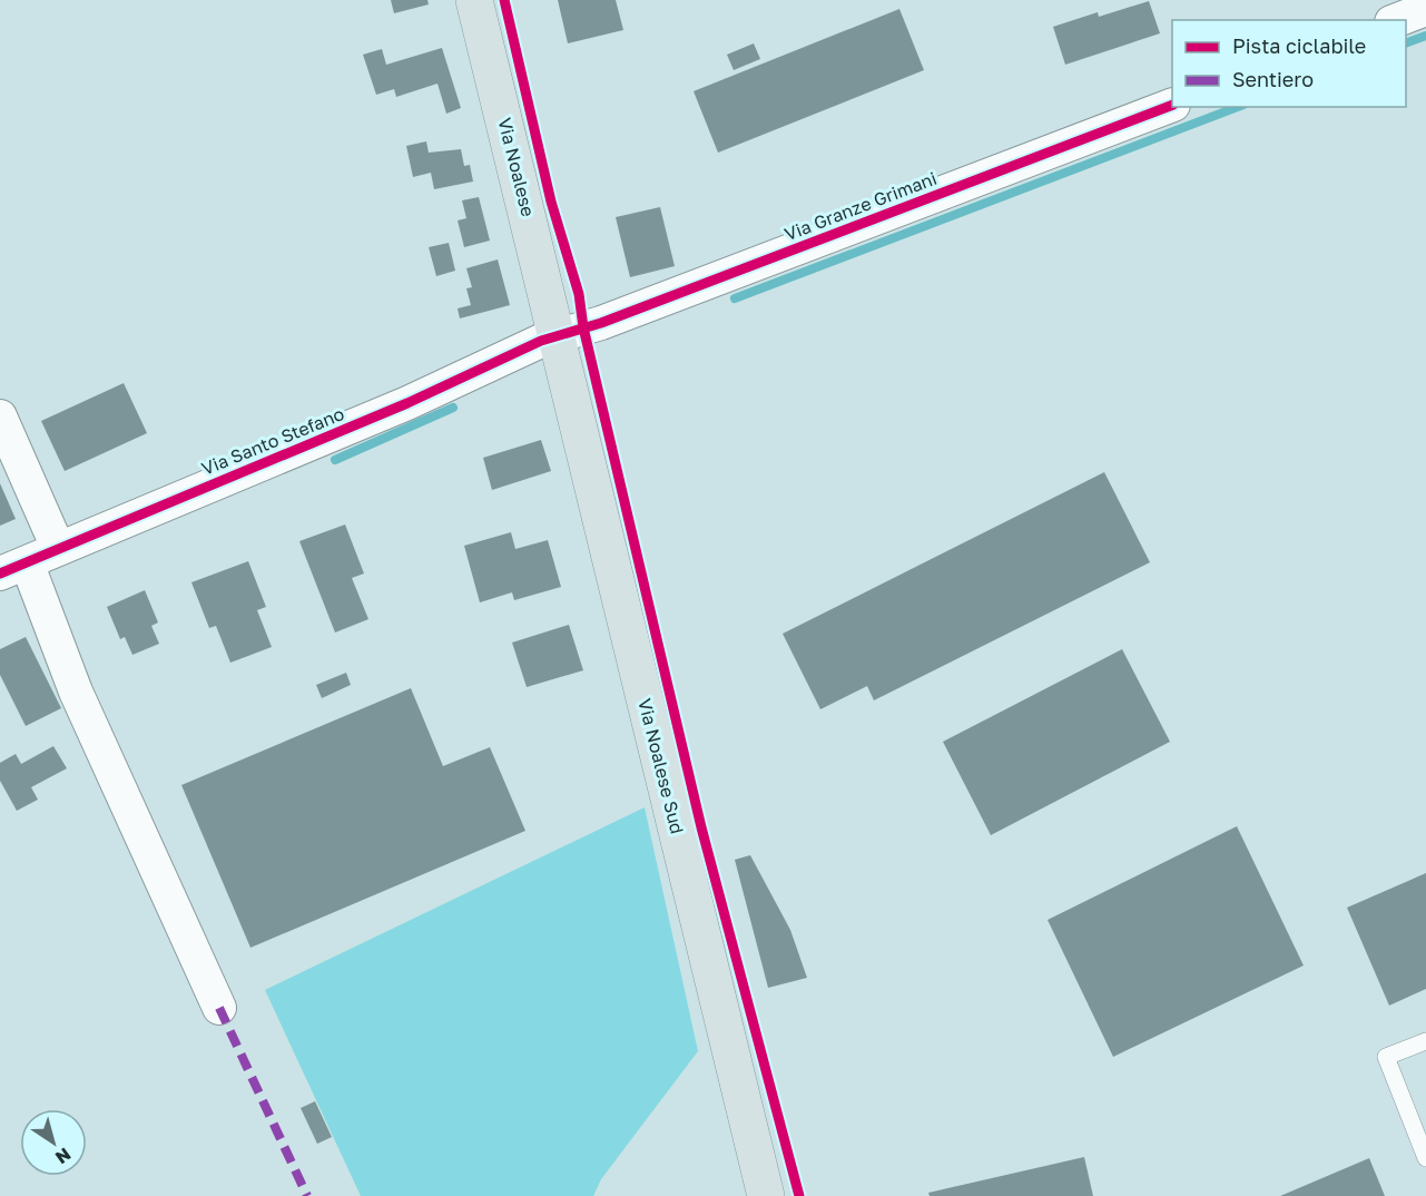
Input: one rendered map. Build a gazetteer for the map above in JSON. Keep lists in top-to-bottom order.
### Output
{
  "streets": {
    "main road": ["Via Noalese", "Via Noalese Sud"],
    "street": ["Via Granze Grimani", "Via Santo Stefano"]
  },
  "crossings": [
    ["Via Noalese", "Via Granze Grimani"],
    ["Via Noalese", "Via Santo Stefano"],
    ["Via Noalese", "Via Noalese Sud"],
    ["Via Granze Grimani", "Via Santo Stefano"],
    ["Via Granze Grimani", "Via Noalese Sud"],
    ["Via Santo Stefano", "Via Noalese Sud"]
  ],
  "legend": ["Pista ciclabile", "Sentiero"],
  "north": "bottom right"
}
